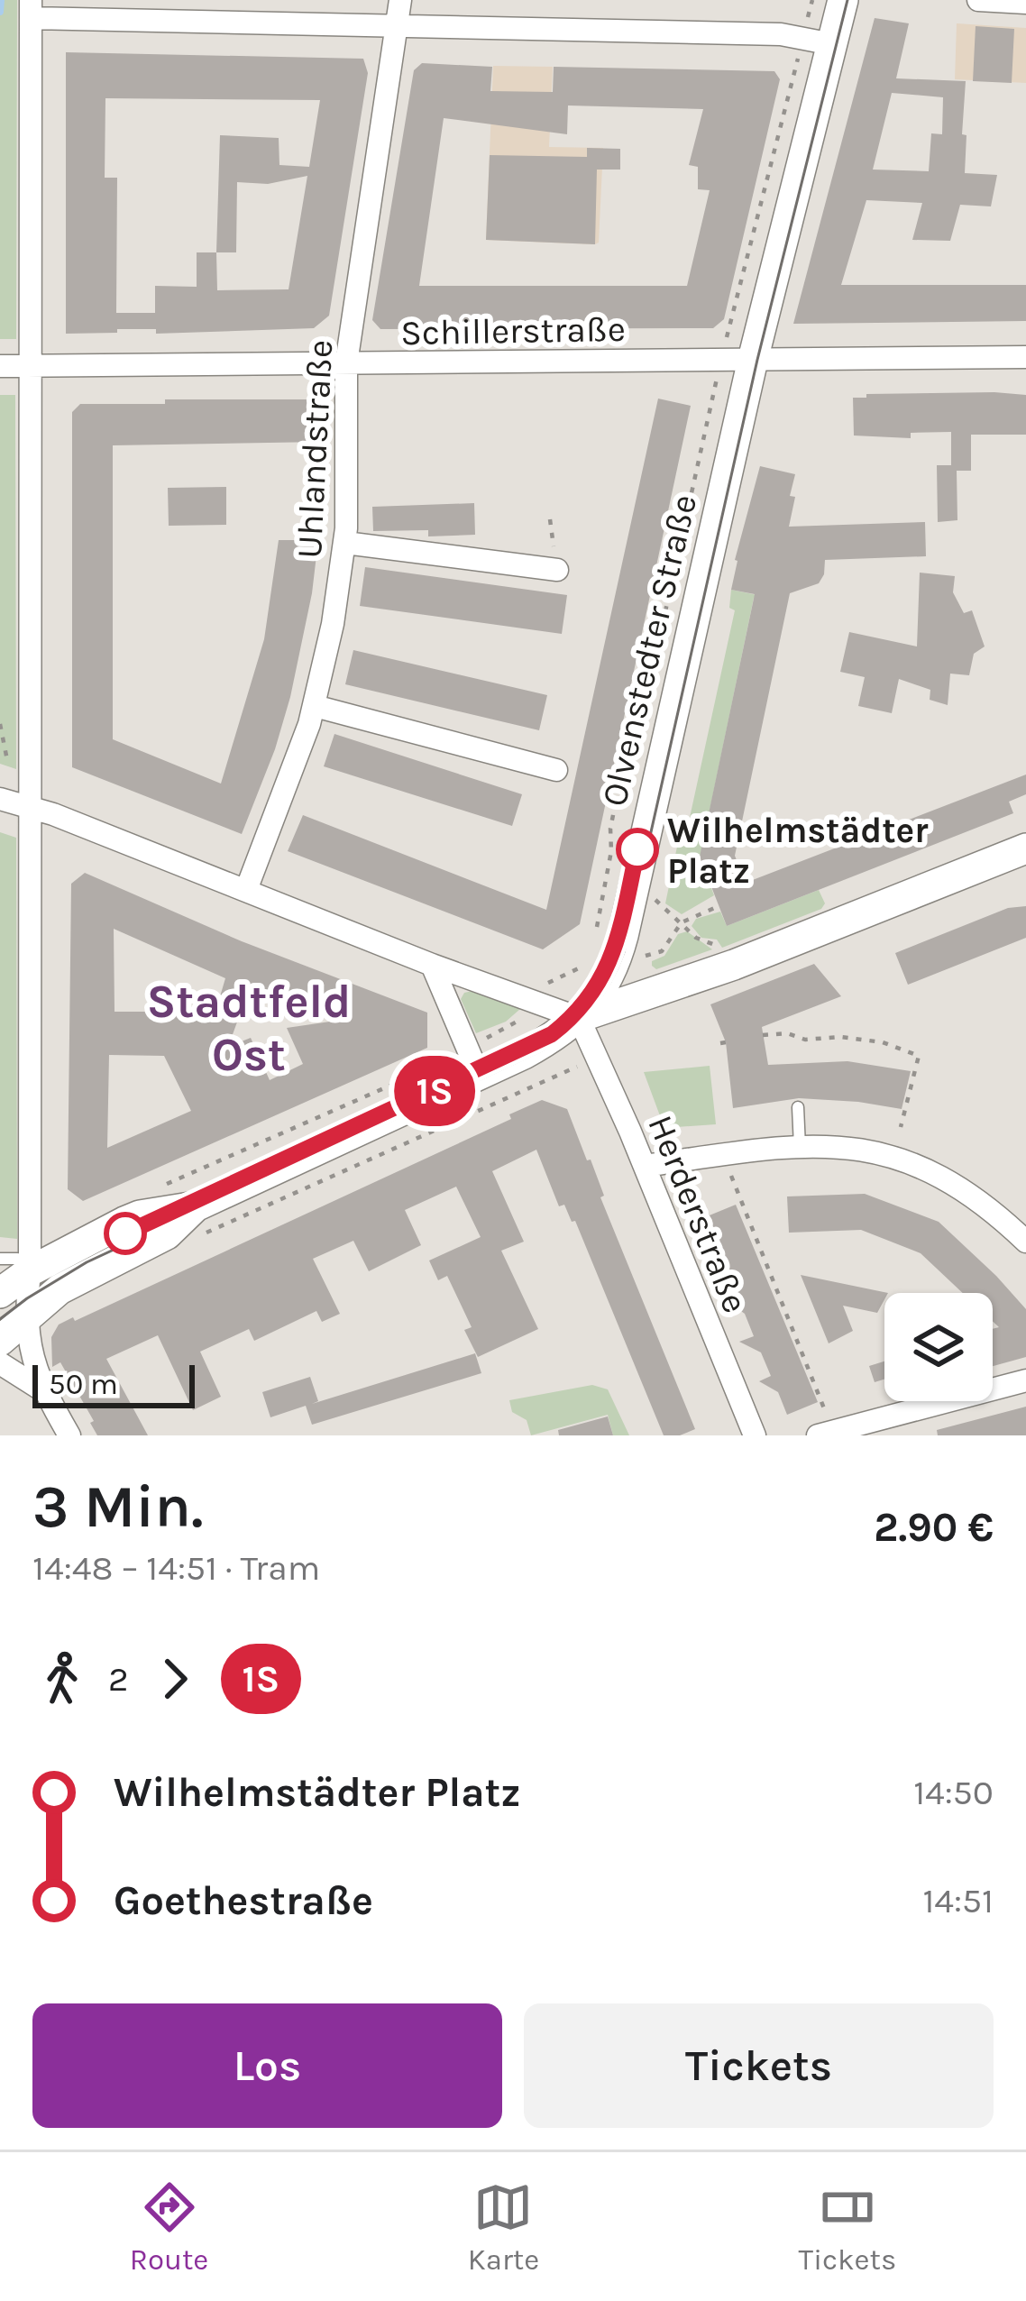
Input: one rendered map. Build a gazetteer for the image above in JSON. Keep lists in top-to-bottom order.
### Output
{
  "streets": {
    "street": [
      "Schillerstraße",
      "Uhlandstraße",
      "Olvenstedter Straße",
      "Herderstraße"
    ]
  },
  "crossings": [
    ["Schillerstraße", "Uhlandstraße"],
    ["Schillerstraße", "Olvenstedter Straße"],
    ["Olvenstedter Straße", "Herderstraße"]
  ],
  "districts": ["Stadtfeld Ost"],
  "places": ["Wilhelmstädter Platz"],
  "lines": ["tram line 1S"],
  "scale_bar": "50 m",
  "page": {
    "on_map": "1S",
    "scale": "50 m",
    "heading": ["3 Min.", "14:48 – 14:51 · Tram", "2.90 €"],
    "legs": ["2", "1S"],
    "list": [
      {
        "name": "Wilhelmstädter Platz",
        "value": "14:50"
      },
      {
        "name": "Goethestraße",
        "value": "14:51"
      }
    ],
    "buttons": ["Los", "Tickets"],
    "tabs": ["Route", "Karte", "Tickets"]
  }
}
